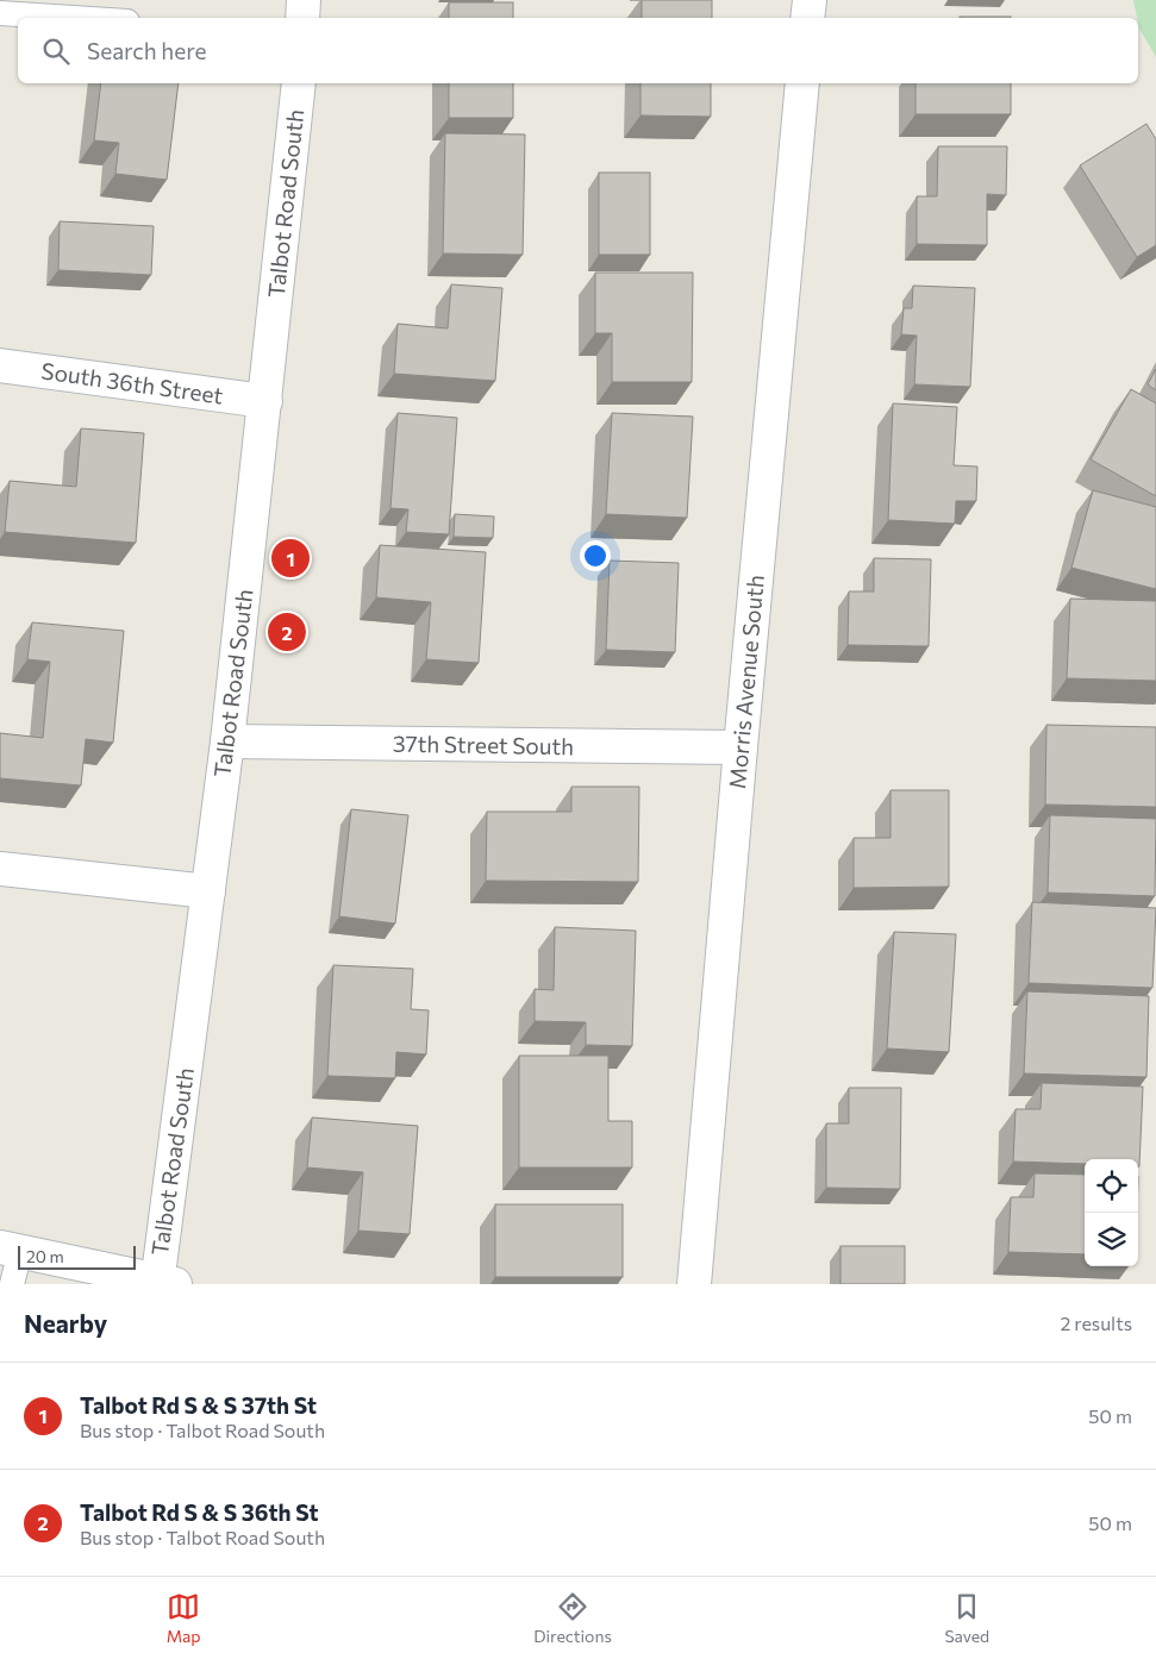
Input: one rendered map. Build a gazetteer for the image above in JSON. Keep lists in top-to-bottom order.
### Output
{
  "streets": {
    "street": [
      "Talbot Road South",
      "South 36th Street",
      "Morris Avenue South",
      "37th Street South"
    ]
  },
  "crossings": [
    ["Talbot Road South", "South 36th Street"],
    ["Talbot Road South", "37th Street South"],
    ["Morris Avenue South", "37th Street South"]
  ],
  "scale_bar": "20 m",
  "page": {
    "search": "Search here",
    "pins": ["1", "2"],
    "scale": "20 m",
    "heading": ["Nearby", "2 results"],
    "list": [
      {
        "mark": "1",
        "name": "Talbot Rd S & S 37th St",
        "note": "Bus stop · Talbot Road South",
        "value": "50 m"
      },
      {
        "mark": "2",
        "name": "Talbot Rd S & S 36th St",
        "note": "Bus stop · Talbot Road South",
        "value": "50 m"
      }
    ],
    "nav": ["Map", "Directions", "Saved"]
  }
}
